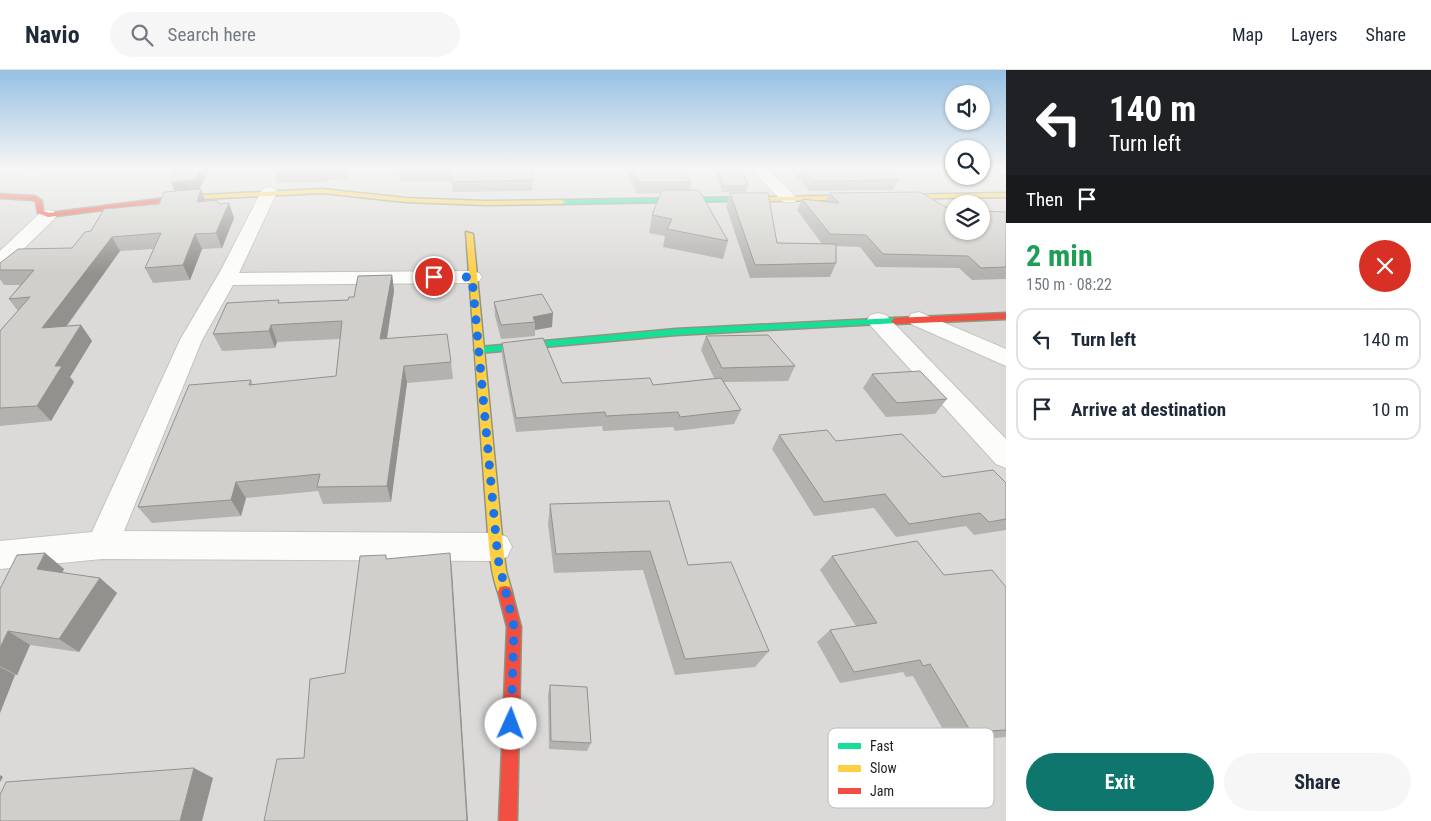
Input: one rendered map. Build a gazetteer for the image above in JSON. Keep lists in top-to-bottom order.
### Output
{
  "legend": ["Fast", "Slow", "Jam"],
  "page": {
    "header": "Navio",
    "search": "Search here",
    "nav": ["Map", "Layers", "Share"],
    "turn": ["140 m", "Turn left"],
    "then": "Then",
    "heading": ["2 min", "150 m · 08:22"],
    "list": [
      {
        "name": "Turn left",
        "value": "140 m"
      },
      {
        "name": "Arrive at destination",
        "value": "10 m"
      }
    ],
    "buttons": ["Exit", "Share"]
  }
}
